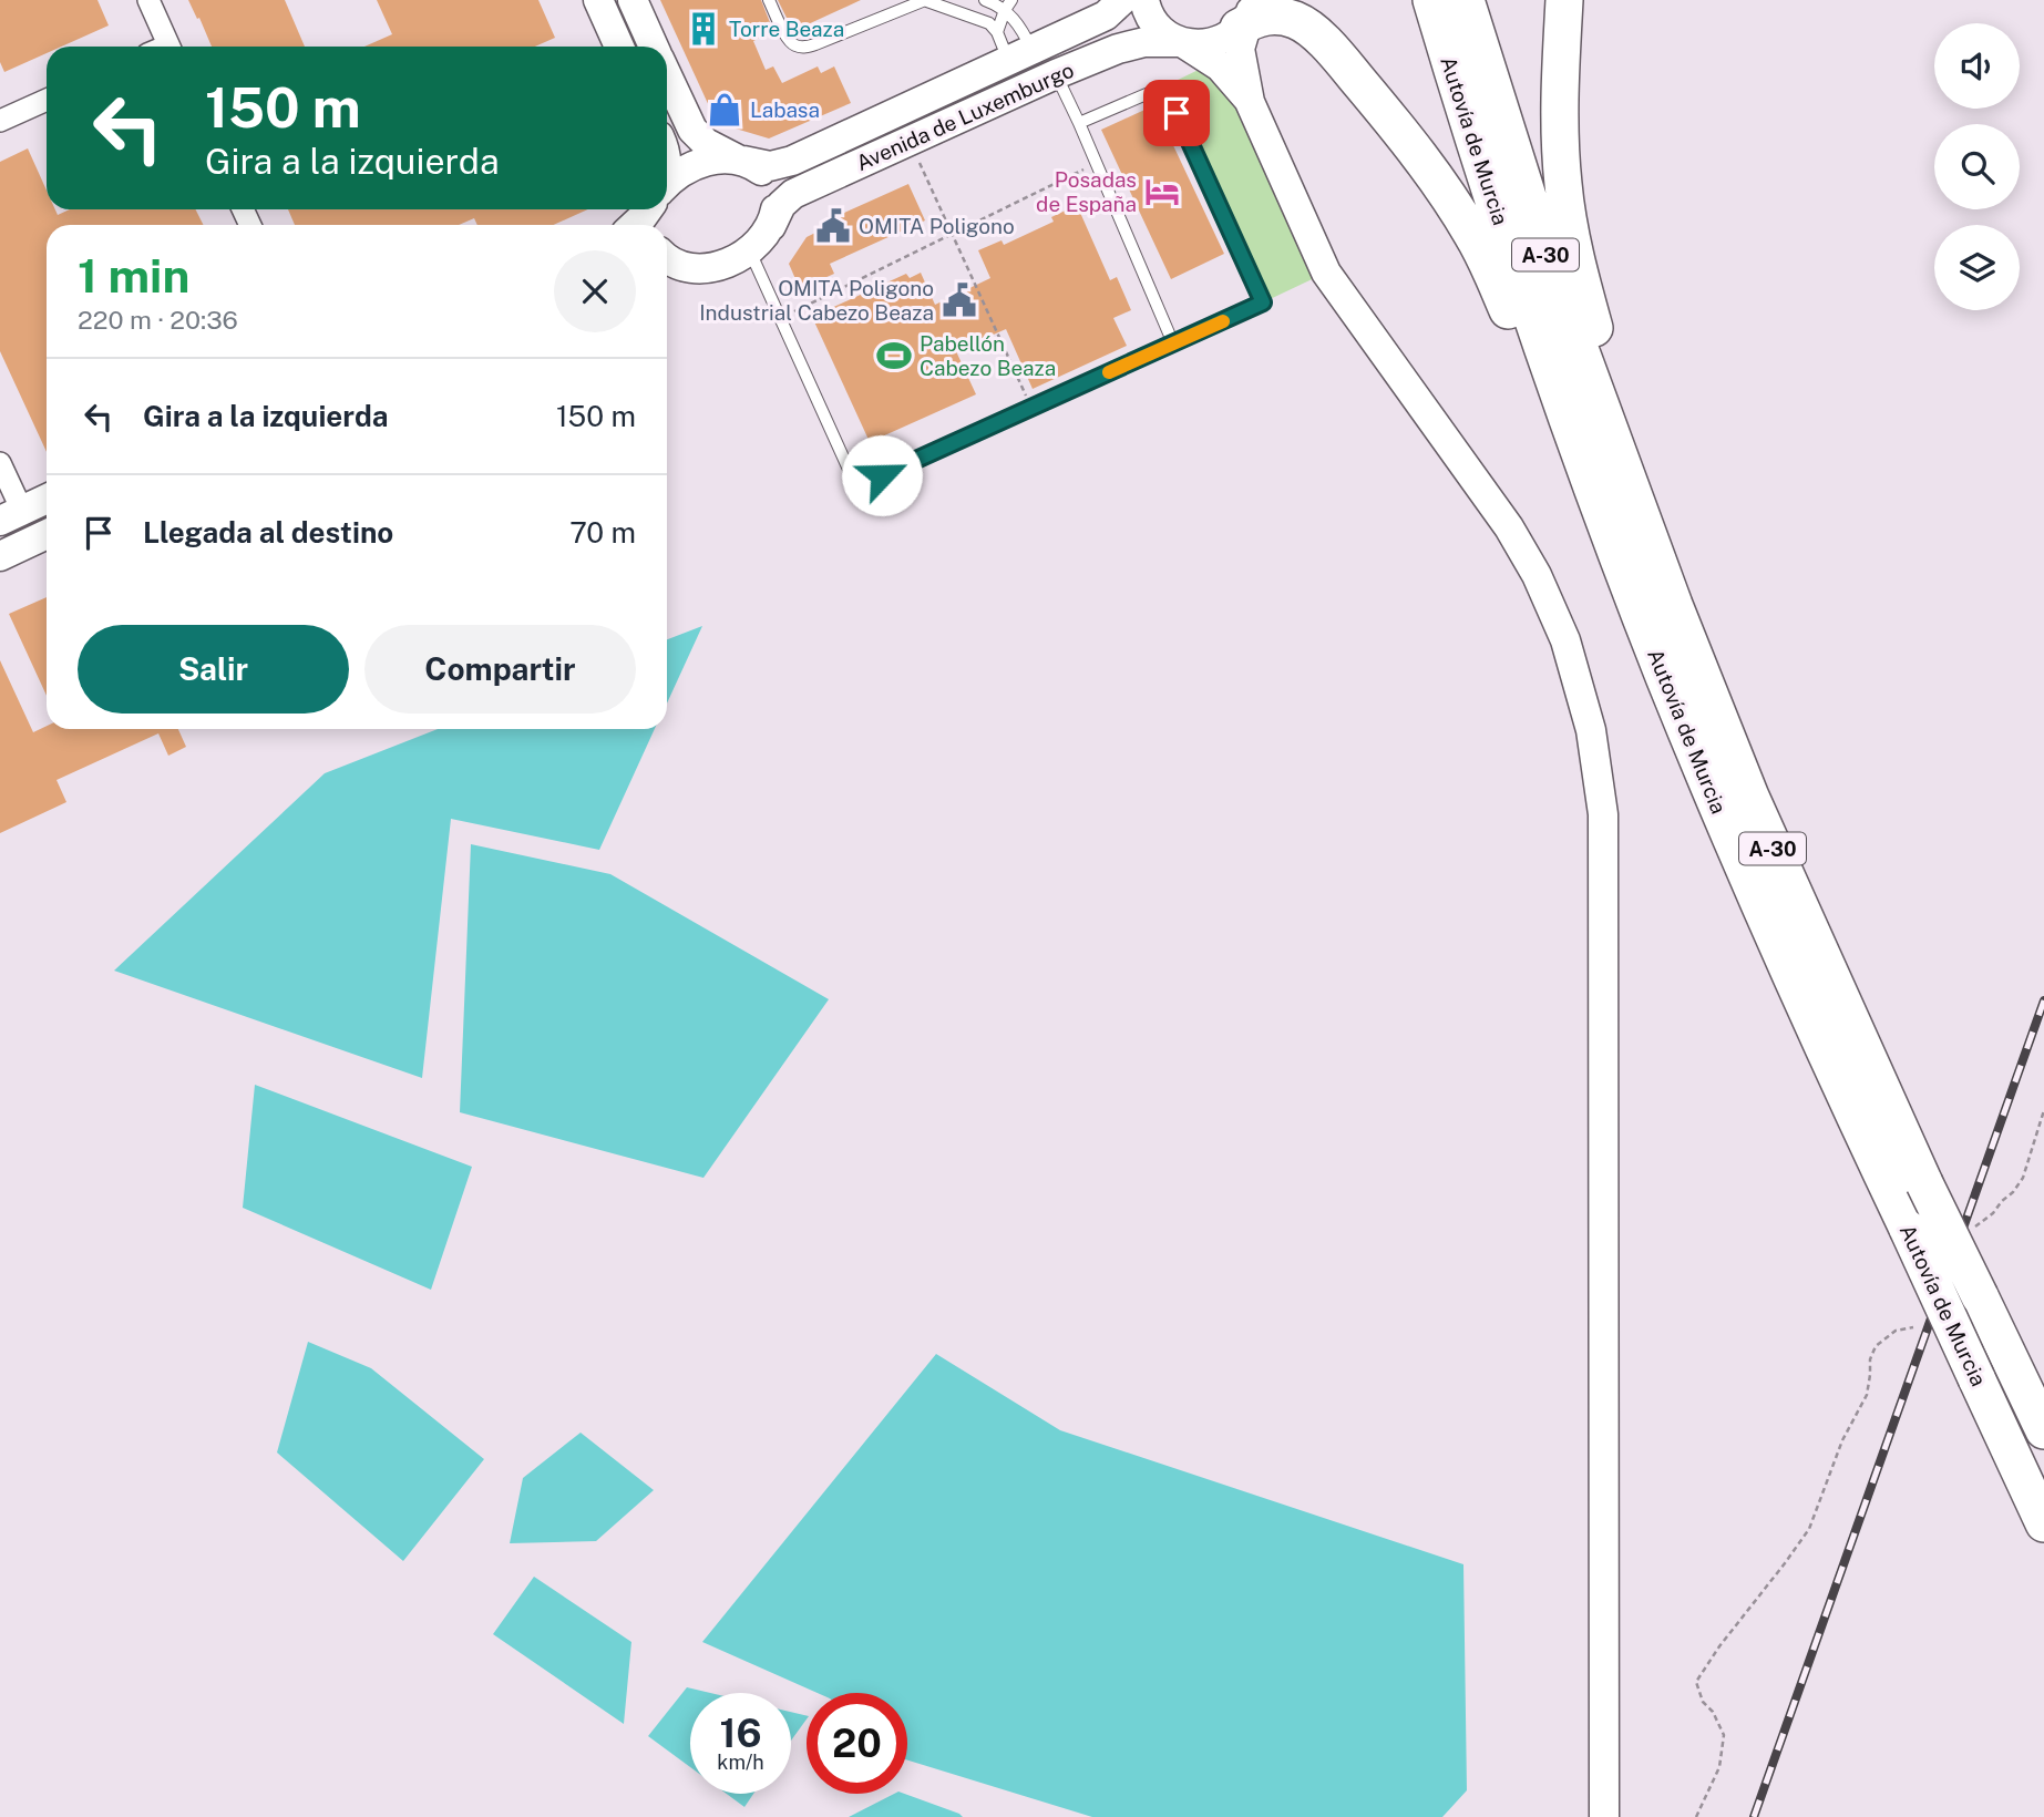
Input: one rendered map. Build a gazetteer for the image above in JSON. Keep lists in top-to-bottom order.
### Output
{
  "streets": {
    "highway": ["Autovía de Murcia", "A-30"],
    "main road": ["Avenida de Luxemburgo"]
  },
  "places": {
    "building": ["Torre Beaza"],
    "shop": ["Labasa"],
    "hotel": ["Posadas de España"],
    "public building": ["OMITA Poligono", "OMITA Poligono Industrial Cabezo Beaza"],
    "sports": ["Pabellón Cabezo Beaza"]
  },
  "page": {
    "turn": ["150 m", "Gira a la izquierda"],
    "heading": ["1 min", "220 m · 20:36"],
    "list": [
      {
        "name": "Gira a la izquierda",
        "value": "150 m"
      },
      {
        "name": "Llegada al destino",
        "value": "70 m"
      }
    ],
    "buttons": ["Salir", "Compartir"],
    "speed": "16 km/h",
    "limit": "20"
  }
}
